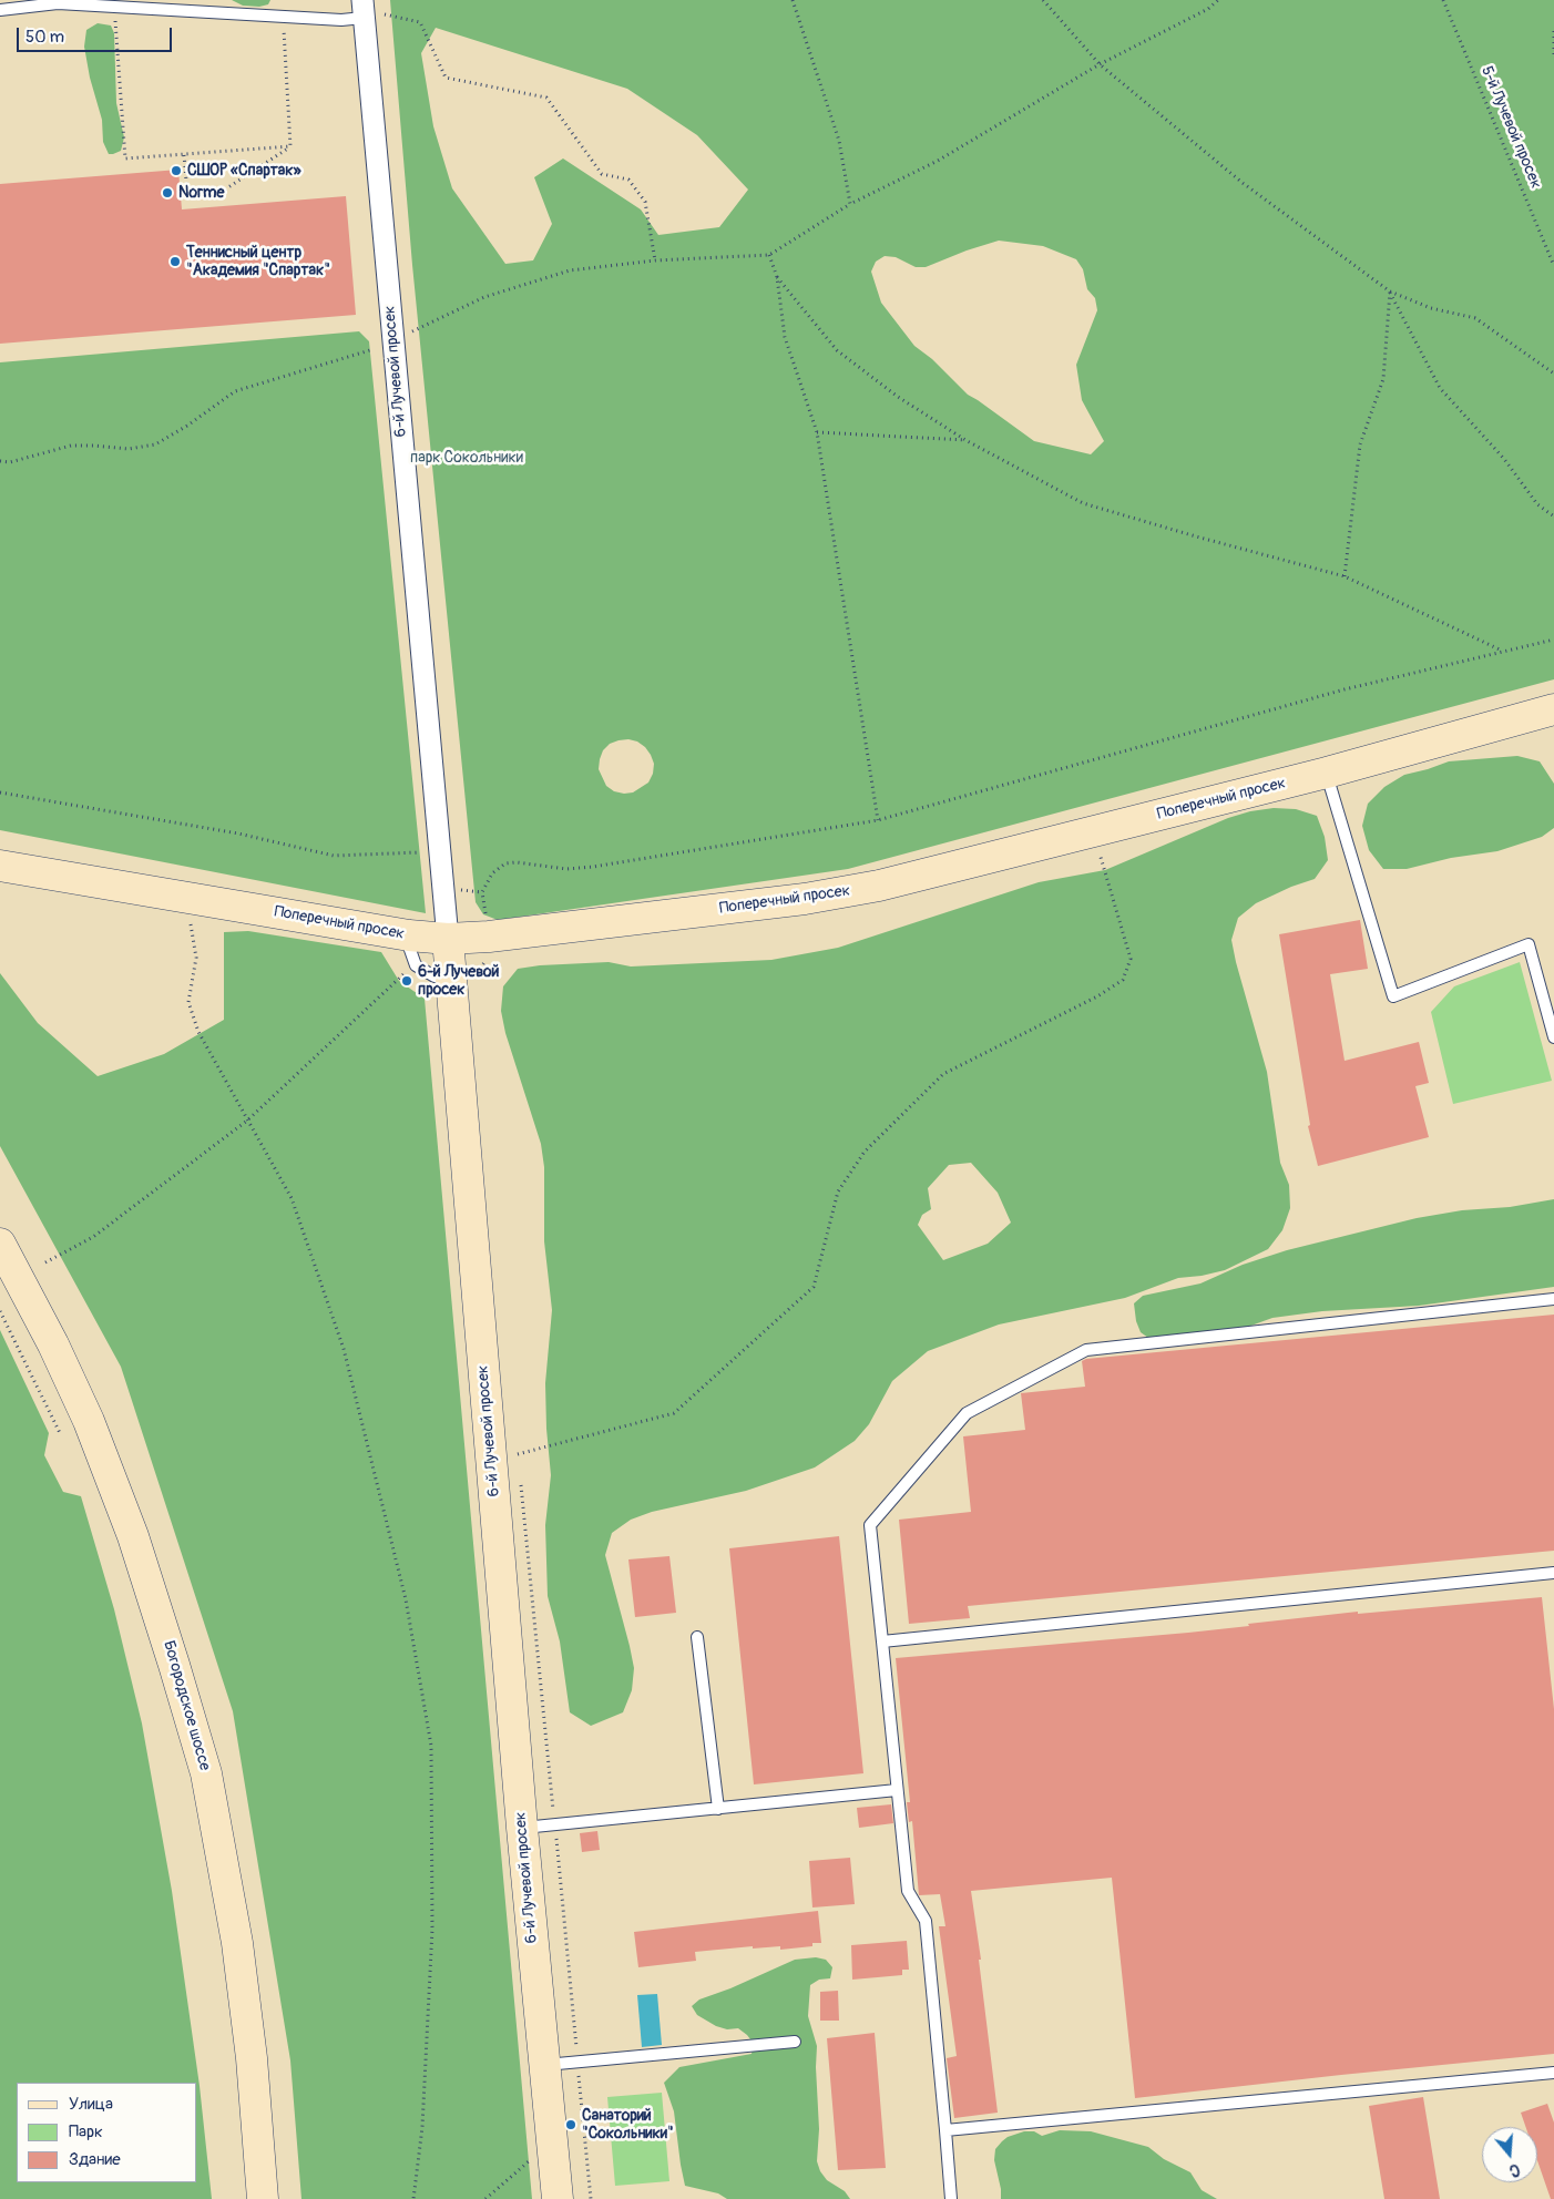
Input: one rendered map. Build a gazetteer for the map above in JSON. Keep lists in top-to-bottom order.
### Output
{
  "streets": {
    "street": ["6-й Лучевой просек", "Поперечный просек", "Богородское шоссе"],
    "path": ["5-й Лучевой просек"]
  },
  "crossings": [
    ["6-й Лучевой просек", "Поперечный просек"]
  ],
  "parks": ["парк Сокольники"],
  "places": [
    "СШОР «Спартак»",
    "Norme",
    "Теннисный центр \"Академия \"Спартак\"",
    "6-й Лучевой просек",
    "Санаторий \"Сокольники\""
  ],
  "legend": ["Улица", "Парк", "Здание"],
  "scale_bar": "50 m",
  "north": "bottom"
}
